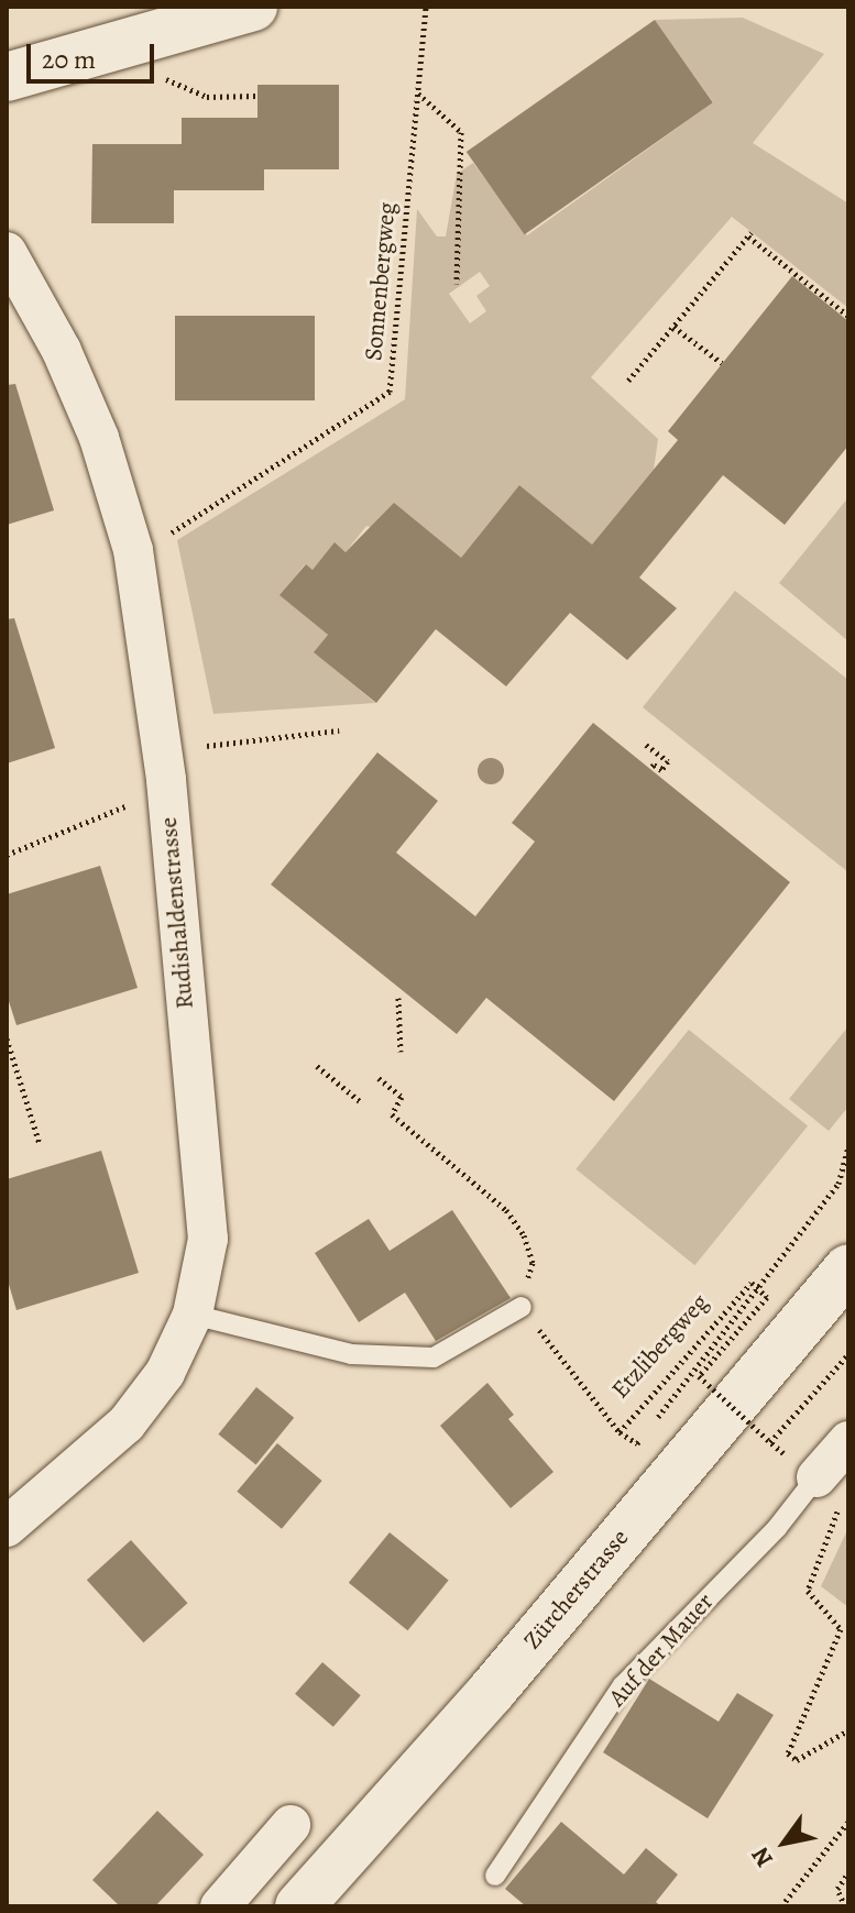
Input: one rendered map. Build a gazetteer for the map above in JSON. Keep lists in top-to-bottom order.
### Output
{
  "streets": {
    "main road": ["Zürcherstrasse"],
    "street": ["Rudishaldenstrasse", "Auf der Mauer"],
    "path": ["Sonnenbergweg", "Etzlibergweg"]
  },
  "scale_bar": "20 m",
  "north": "bottom left"
}
